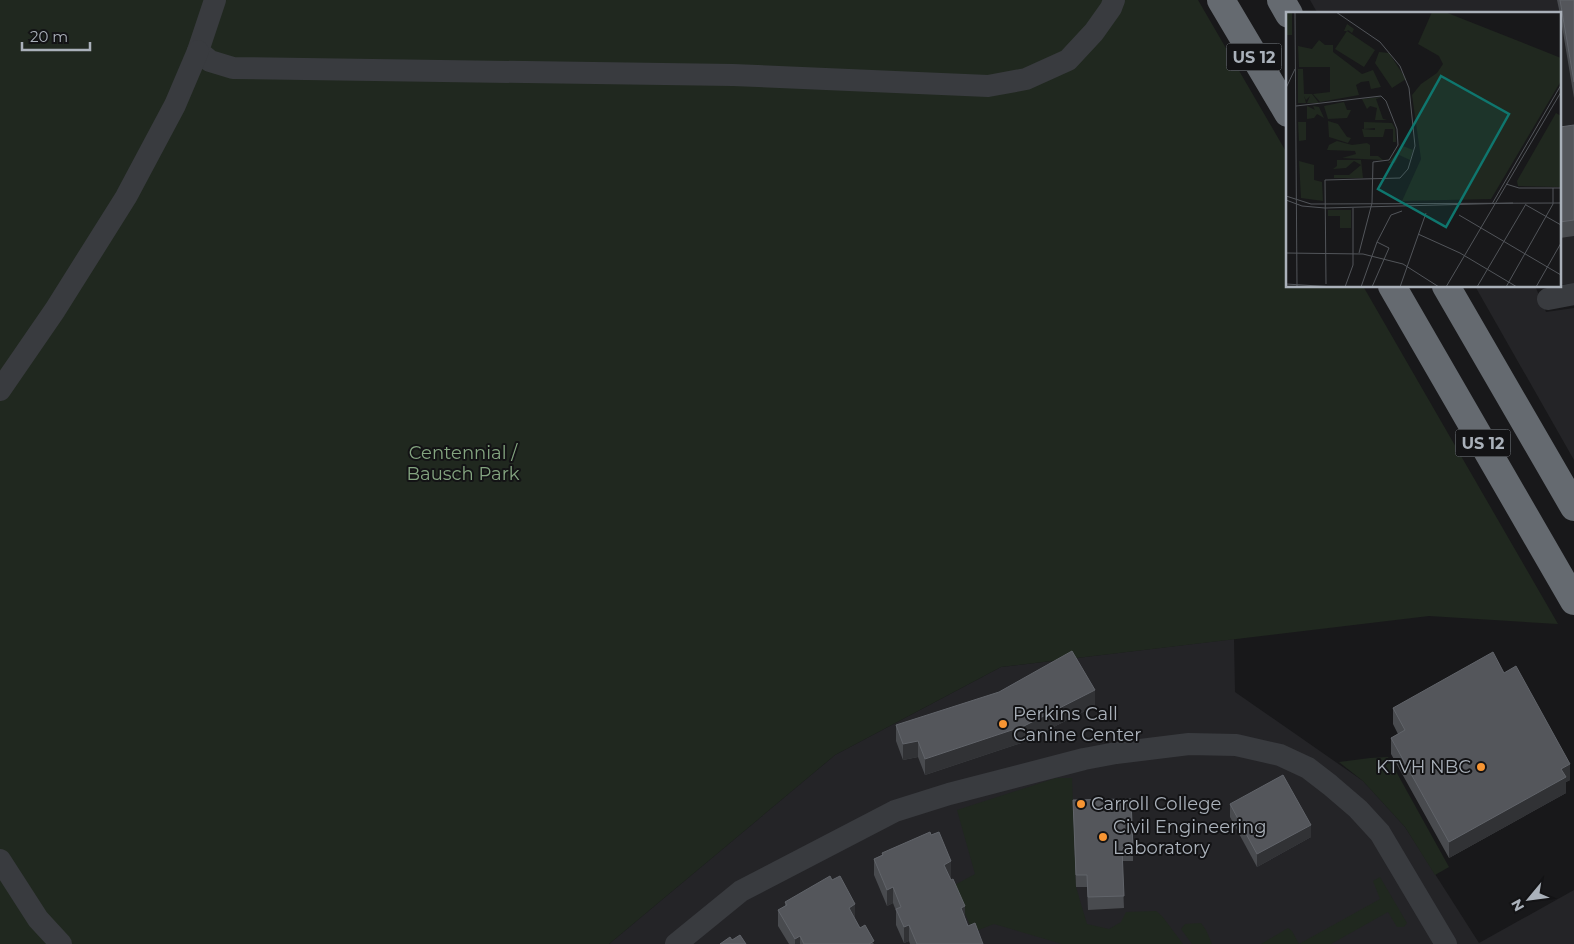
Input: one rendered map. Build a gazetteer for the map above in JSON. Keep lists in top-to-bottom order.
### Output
{
  "streets": {
    "highway": ["US 12"]
  },
  "parks": ["Centennial / Bausch Park"],
  "places": [
    "Perkins Call Canine Center",
    "KTVH NBC",
    "Carroll College",
    "Civil Engineering Laboratory"
  ],
  "scale_bar": "20 m",
  "north": "bottom left"
}
